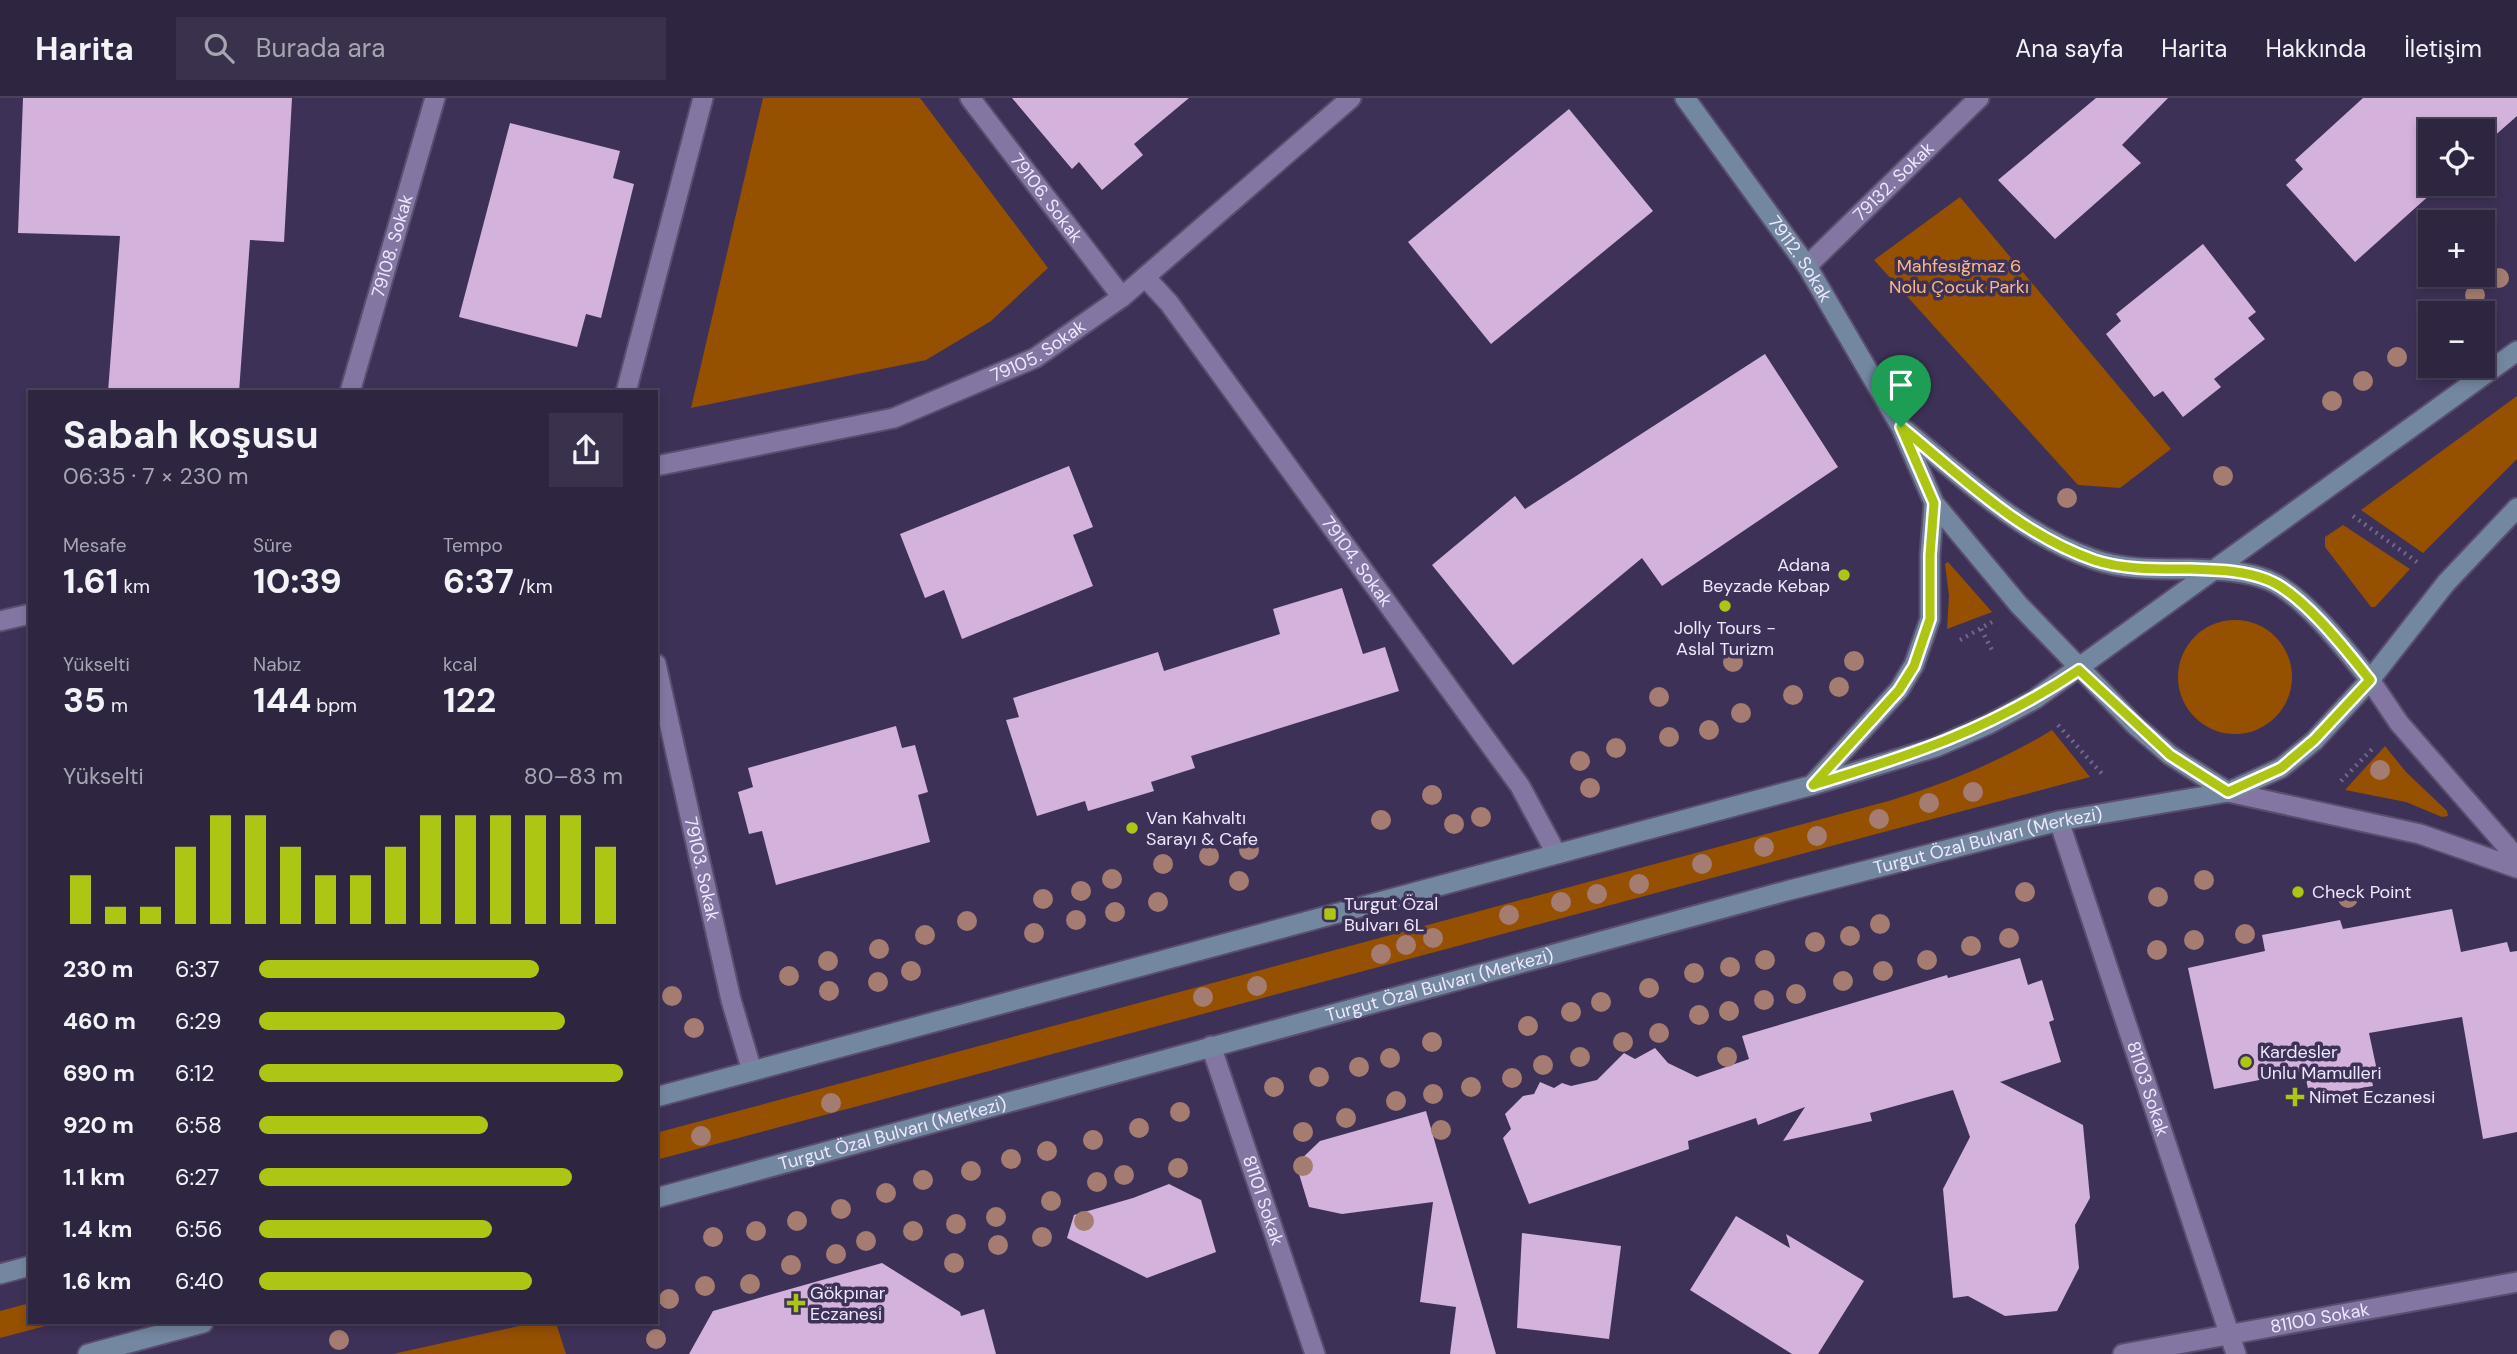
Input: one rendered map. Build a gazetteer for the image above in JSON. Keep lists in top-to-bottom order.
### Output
{
  "streets": {
    "main road": ["79112. Sokak", "Turgut Özal Bulvarı (Merkezi)"],
    "street": [
      "79132. Sokak",
      "79106. Sokak",
      "79108. Sokak",
      "79105. Sokak",
      "79104. Sokak",
      "79103. Sokak",
      "81103 Sokak",
      "81101 Sokak",
      "81100 Sokak"
    ]
  },
  "crossings": [
    ["79132. Sokak", "79112. Sokak"],
    ["79106. Sokak", "79105. Sokak"],
    ["79105. Sokak", "79104. Sokak"],
    ["Turgut Özal Bulvarı (Merkezi)", "81103 Sokak"],
    ["Turgut Özal Bulvarı (Merkezi)", "81101 Sokak"],
    ["81103 Sokak", "81100 Sokak"]
  ],
  "parks": ["Mahfesığmaz 6 Nolu Çocuk Parkı"],
  "places": {
    "other": [
      "Adana Beyzade Kebap",
      "Jolly Tours - Aslal Turizm",
      "Van Kahvaltı Sarayı & Cafe",
      "Check Point",
      "Kardesler Unlu Mamulleri"
    ],
    "transit": ["Turgut Özal Bulvarı 6L"],
    "health": ["Nimet Eczanesi", "Gökpınar Eczanesi"]
  },
  "page": {
    "header": "Harita",
    "search": "Burada ara",
    "nav": [
      "Ana sayfa",
      "Harita",
      "Hakkında",
      "İletişim"
    ],
    "map_buttons": ["+", "−"],
    "heading": ["Sabah koşusu", "06:35 · 7 × 230 m"],
    "stats": [
      ["Mesafe", "1.61 km"],
      ["Süre", "10:39"],
      ["Tempo", "6:37 /km"],
      ["Yükselti", "35 m"],
      ["Nabız", "144 bpm"],
      ["kcal", "122"]
    ],
    "chart": ["Yükselti", "80–83 m"],
    "list": [
      {
        "name": "230 m",
        "note": "6:37"
      },
      {
        "name": "460 m",
        "note": "6:29"
      },
      {
        "name": "690 m",
        "note": "6:12"
      },
      {
        "name": "920 m",
        "note": "6:58"
      },
      {
        "name": "1.1 km",
        "note": "6:27"
      },
      {
        "name": "1.4 km",
        "note": "6:56"
      },
      {
        "name": "1.6 km",
        "note": "6:40"
      }
    ]
  }
}
